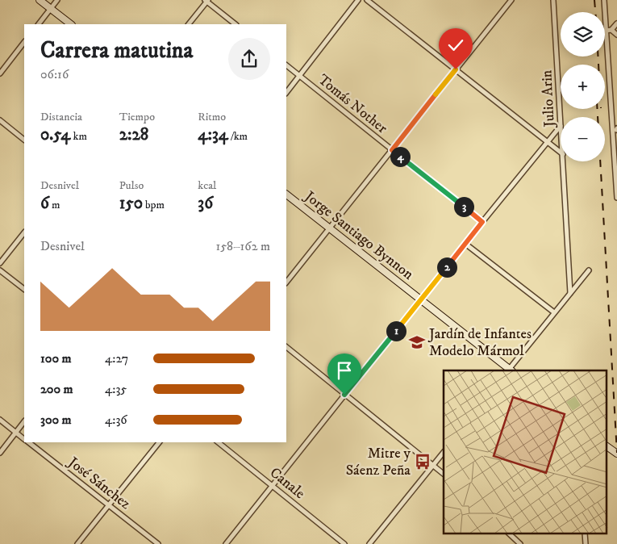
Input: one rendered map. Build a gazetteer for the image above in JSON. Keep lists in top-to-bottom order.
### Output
{
  "streets": {
    "street": [
      "Julio Arin",
      "Tomás Nother",
      "Jorge Santiago Bynnon",
      "José Sánchez",
      "Canale"
    ]
  },
  "places": {
    "school or university": ["Jardín de Infantes Modelo Mármol"],
    "bus stop": ["Mitre y Sáenz Peña"]
  },
  "page": {
    "map_buttons": ["+", "−"],
    "heading": ["Carrera matutina", "06:16"],
    "stats": [
      ["Distancia", "0.54 km"],
      ["Tiempo", "2:28"],
      ["Ritmo", "4:34 /km"],
      ["Desnivel", "6 m"],
      ["Pulso", "150 bpm"],
      ["kcal", "36"]
    ],
    "pins": [
      "4",
      "3",
      "2",
      "1"
    ],
    "chart": ["Desnivel", "158–162 m"],
    "list": [
      {
        "name": "100 m",
        "note": "4:27"
      },
      {
        "name": "200 m",
        "note": "4:35"
      },
      {
        "name": "300 m",
        "note": "4:36"
      }
    ]
  }
}
